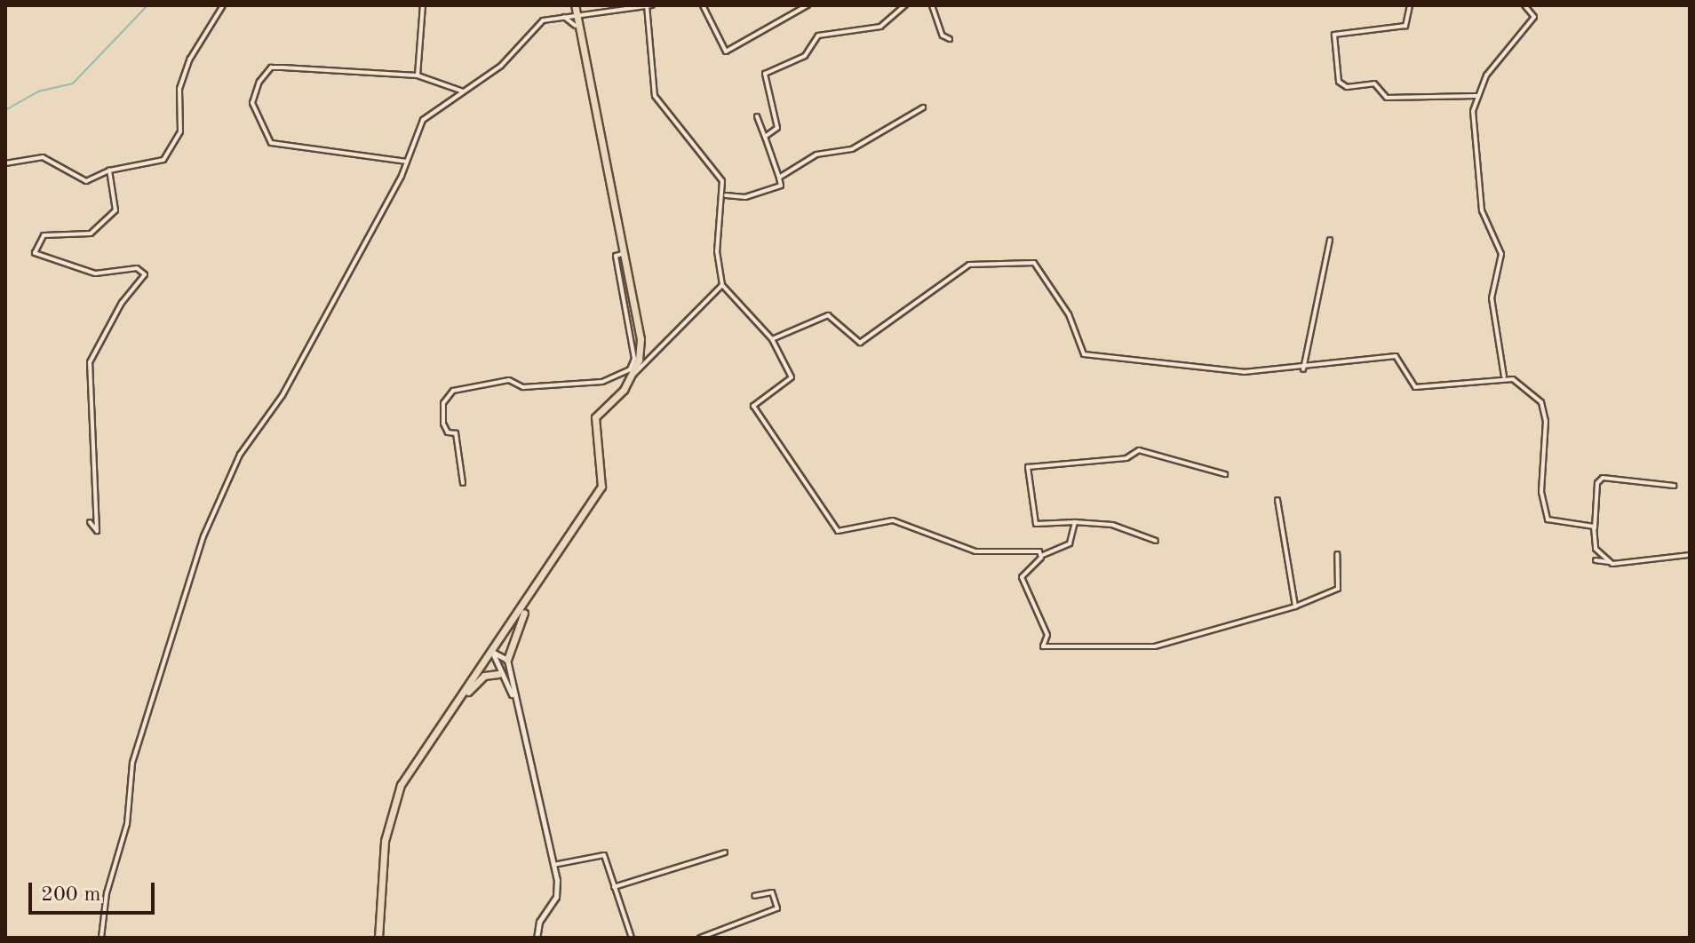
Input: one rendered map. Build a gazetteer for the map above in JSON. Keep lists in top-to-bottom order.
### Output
{
  "scale_bar": "200 m"
}
